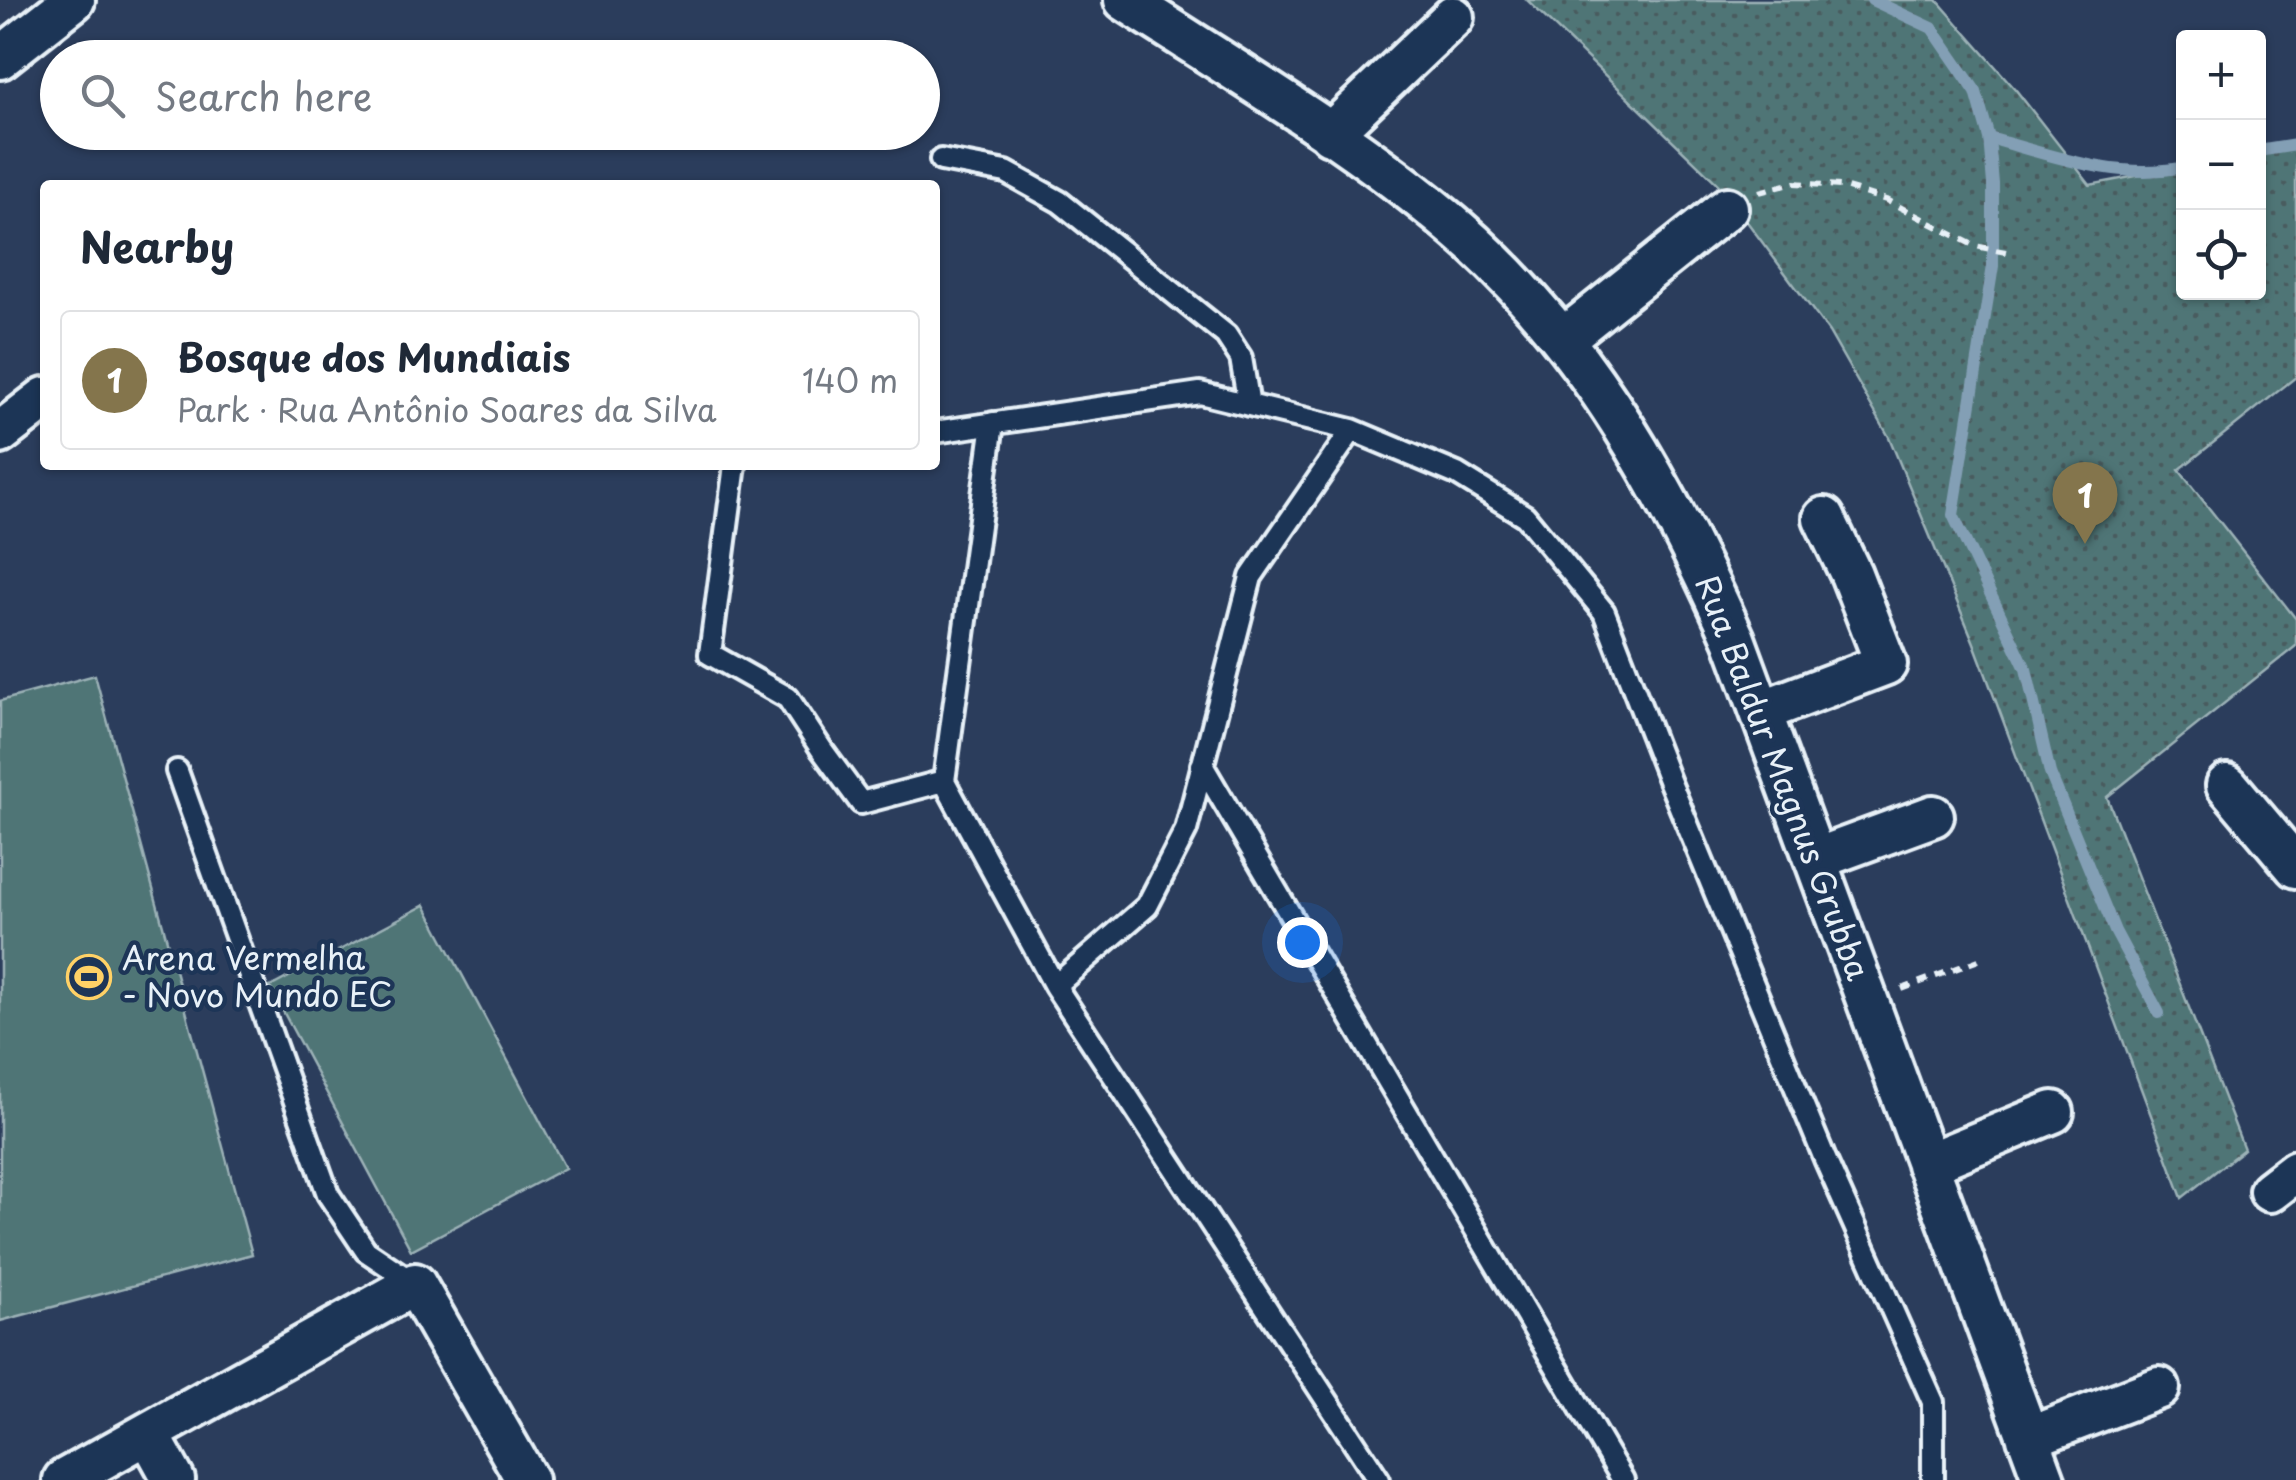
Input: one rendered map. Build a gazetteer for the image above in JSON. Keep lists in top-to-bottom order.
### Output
{
  "streets": {
    "street": ["Rua Baldur Magnus Grubba"]
  },
  "places": {
    "sports": ["Arena Vermelha - Novo Mundo EC"]
  },
  "page": {
    "map_buttons": ["+", "−"],
    "search": "Search here",
    "heading": "Nearby",
    "list": [
      {
        "mark": "1",
        "name": "Bosque dos Mundiais",
        "note": "Park · Rua Antônio Soares da Silva",
        "value": "140 m"
      }
    ],
    "pins": "1"
  }
}
